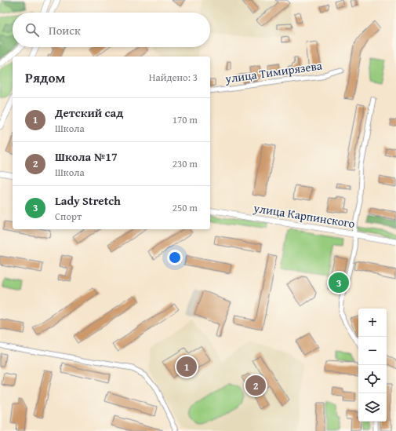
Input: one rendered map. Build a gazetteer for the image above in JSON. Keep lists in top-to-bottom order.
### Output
{
  "streets": {
    "main road": ["улица Карпинского"],
    "street": ["улица Тимирязева"]
  },
  "page": {
    "search": "Поиск",
    "heading": ["Рядом", "Найдено: 3"],
    "list": [
      {
        "mark": "1",
        "name": "Детский сад",
        "note": "Школа",
        "value": "170 m"
      },
      {
        "mark": "2",
        "name": "Школа №17",
        "note": "Школа",
        "value": "230 m"
      },
      {
        "mark": "3",
        "name": "Lady Stretch",
        "note": "Спорт",
        "value": "250 m"
      }
    ],
    "pins": ["3", "1", "2"],
    "map_buttons": ["+", "−"]
  }
}
